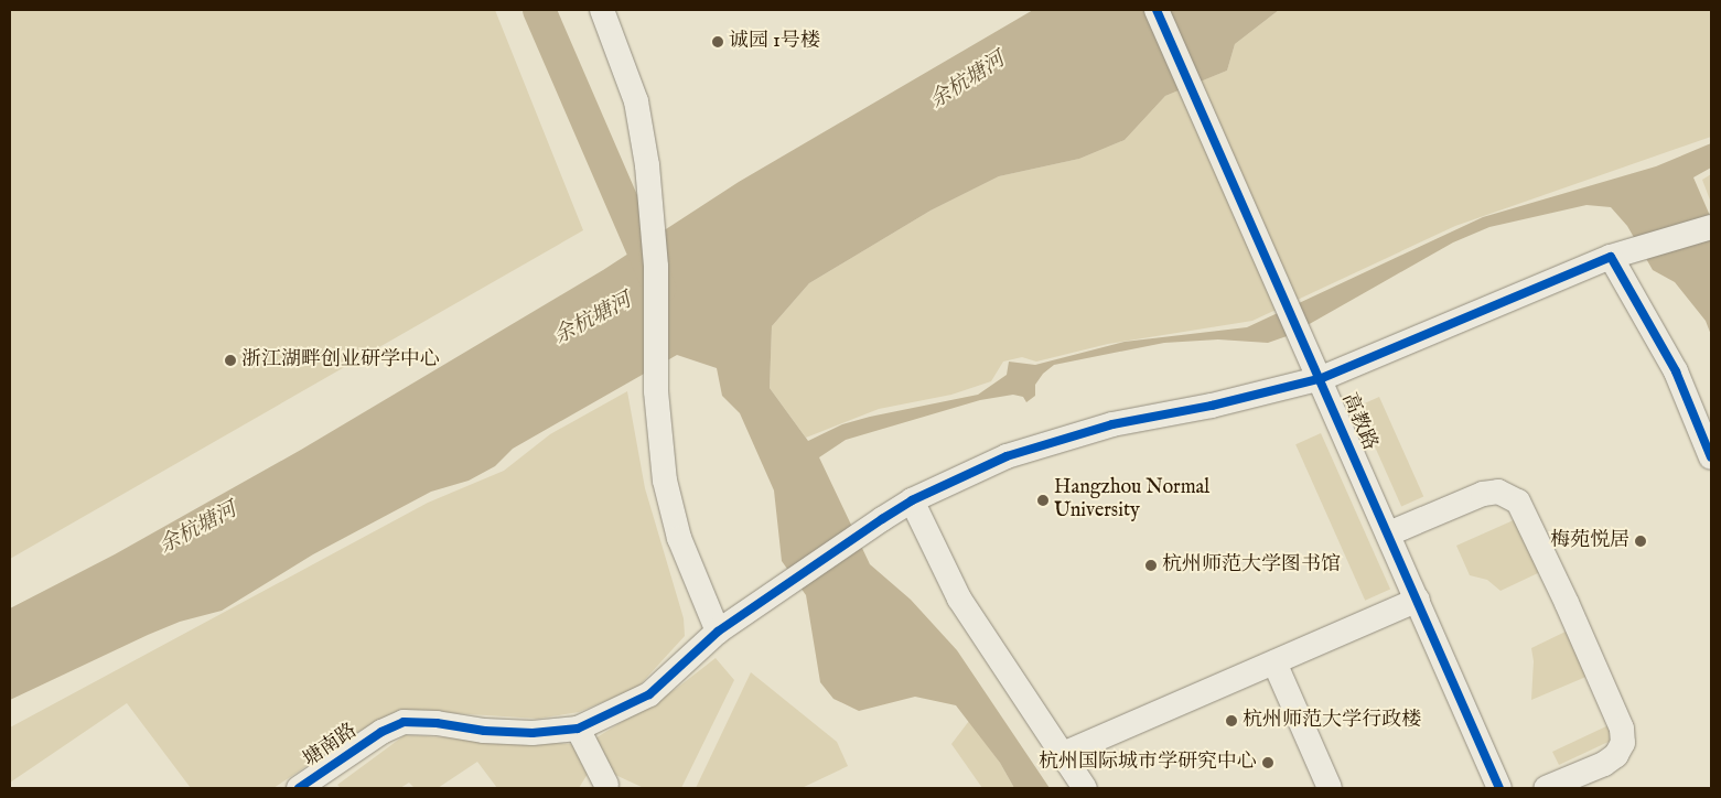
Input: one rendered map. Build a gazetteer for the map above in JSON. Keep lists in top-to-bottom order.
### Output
{
  "streets": {
    "street": ["高教路", "塘南路"]
  },
  "water": ["余杭塘河"],
  "places": [
    "诚园 1号楼",
    "浙江湖畔创业研学中心",
    "Hangzhou Normal University",
    "梅苑悦居",
    "杭州师范大学图书馆",
    "杭州师范大学行政楼",
    "杭州国际城市学研究中心"
  ]
}
